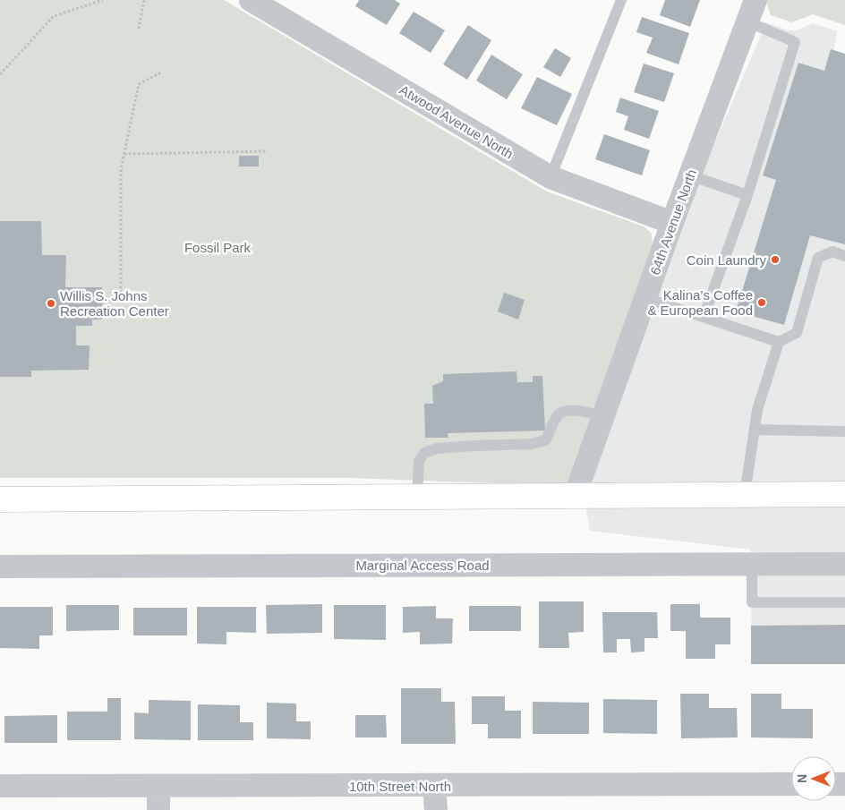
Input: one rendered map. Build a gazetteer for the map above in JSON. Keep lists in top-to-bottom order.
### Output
{
  "streets": {
    "street": [
      "Atwood Avenue North",
      "64th Avenue North",
      "Marginal Access Road",
      "10th Street North"
    ]
  },
  "crossings": [
    ["Atwood Avenue North", "64th Avenue North"]
  ],
  "parks": ["Fossil Park"],
  "places": ["Coin Laundry", "Kalina’s Coffee & European Food", "Willis S. Johns Recreation Center"],
  "north": "left"
}
